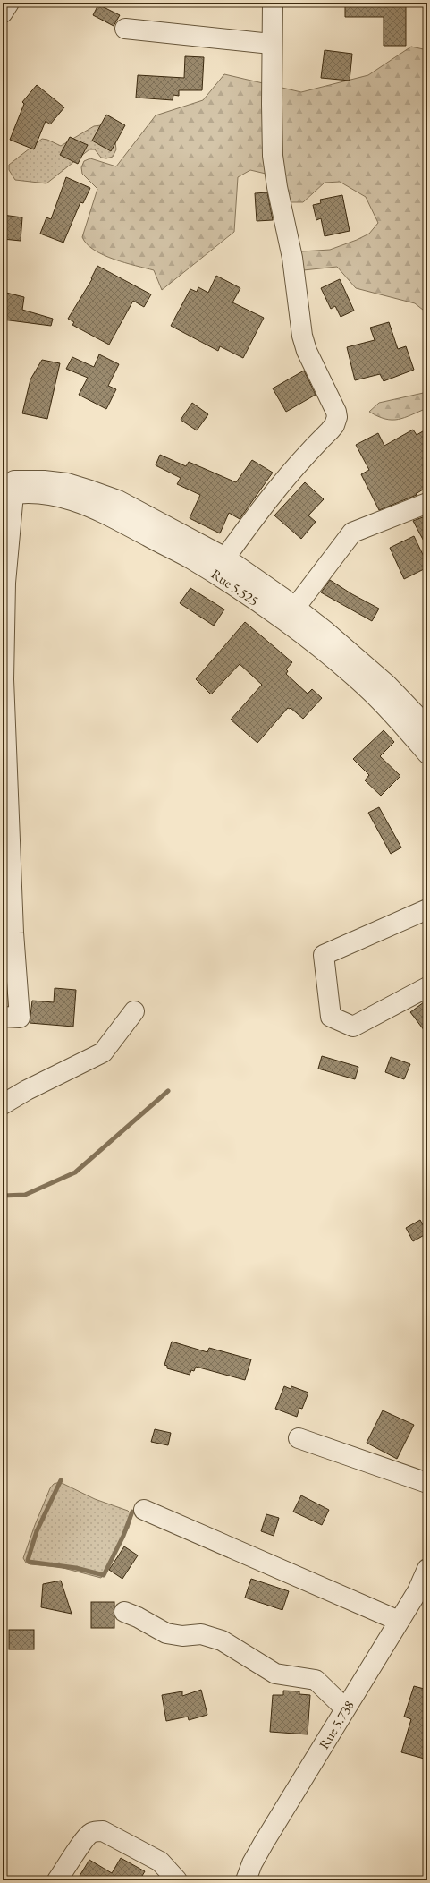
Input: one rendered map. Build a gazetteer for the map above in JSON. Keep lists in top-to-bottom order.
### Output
{
  "streets": {
    "street": ["Rue 5.525", "Rue 5.738"]
  }
}
